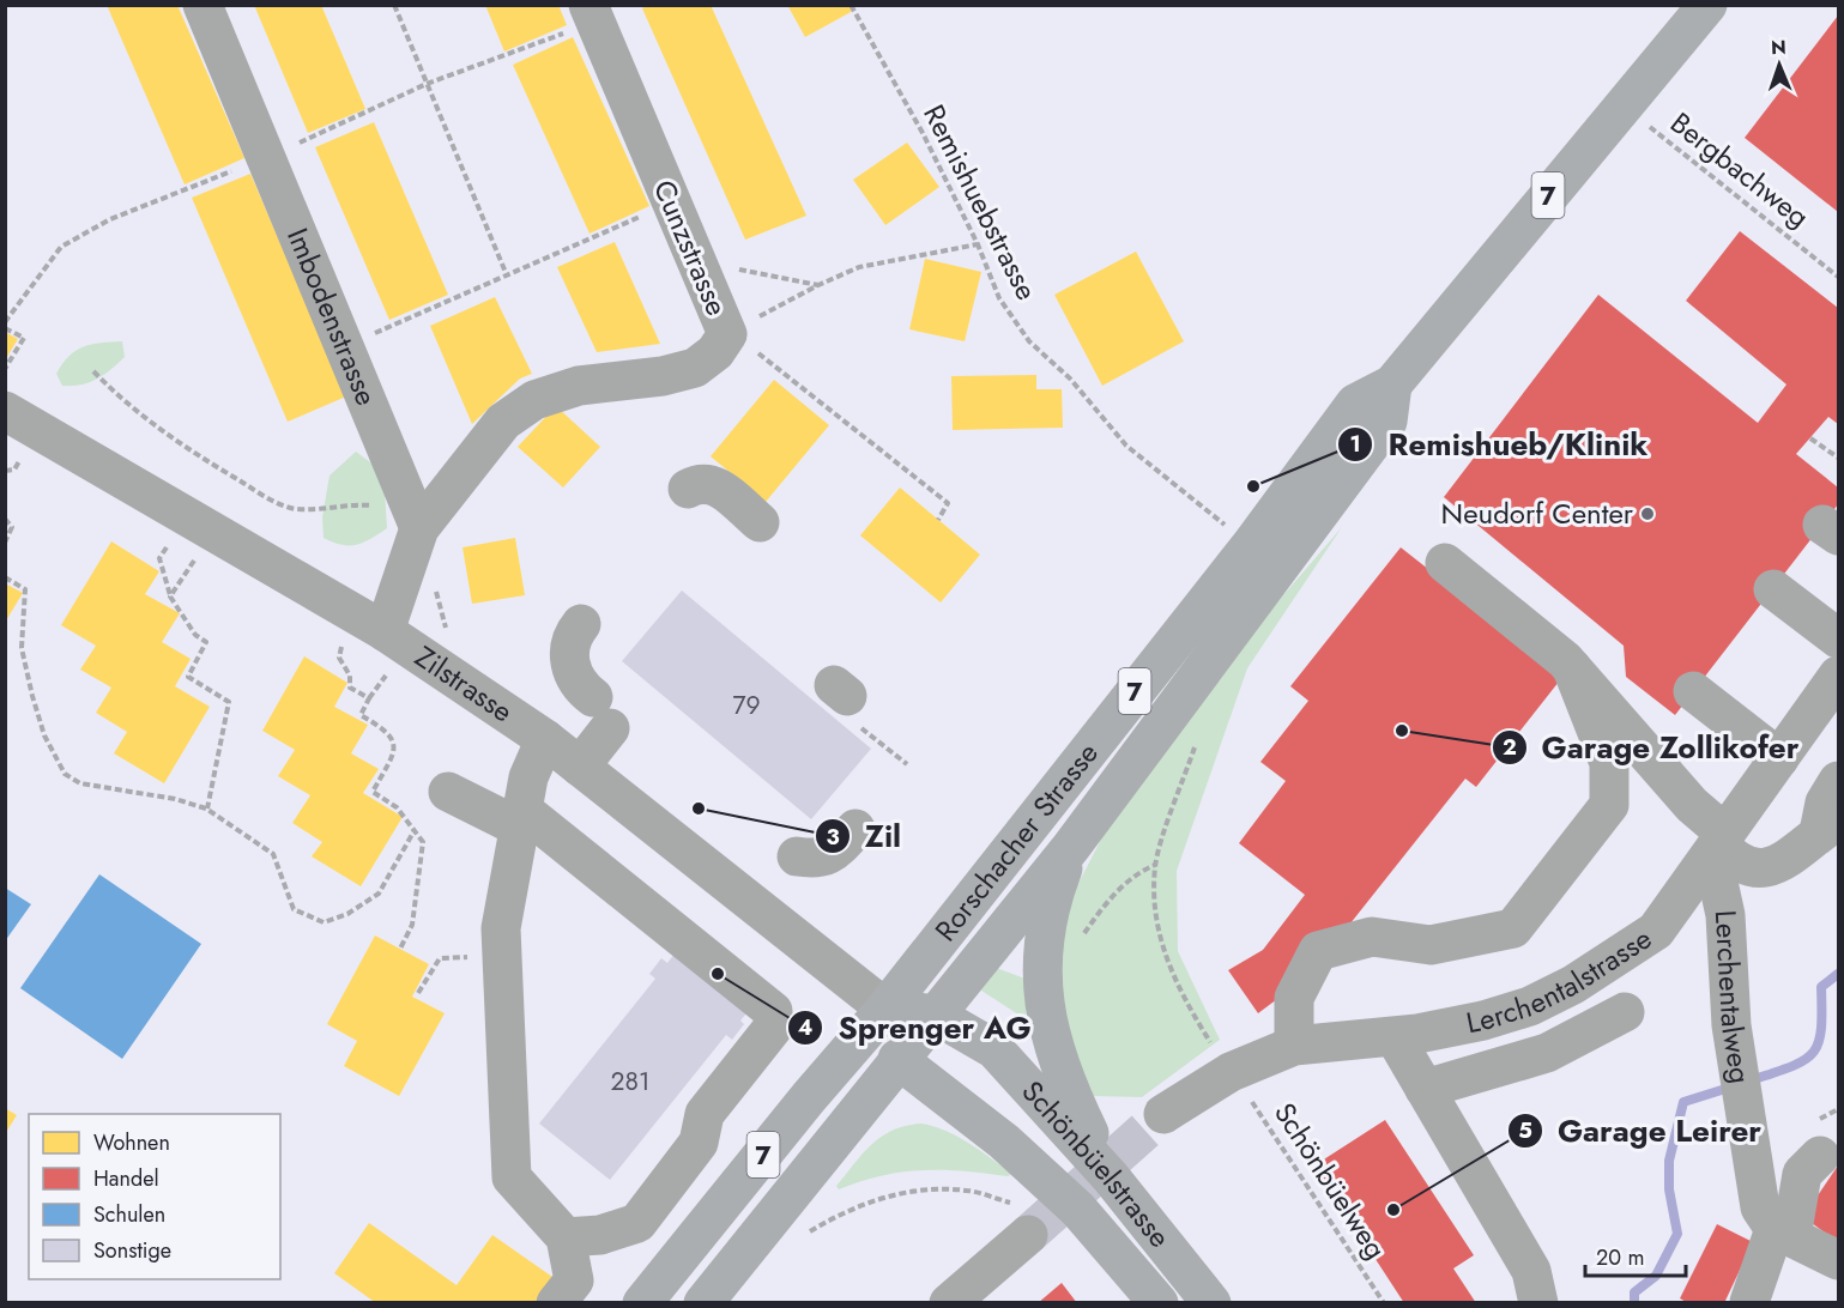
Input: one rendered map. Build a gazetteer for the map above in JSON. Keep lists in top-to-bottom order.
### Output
{
  "streets": {
    "main road": ["7", "Rorschacher Strasse", "Schönbüelstrasse"],
    "street": [
      "Cunzstrasse",
      "Imbodenstrasse",
      "Zilstrasse",
      "Lerchentalstrasse",
      "Lerchentalweg"
    ],
    "path": ["Bergbachweg", "Remishuebstrasse", "Schönbüelweg"]
  },
  "crossings": [
    ["Remishuebstrasse", "Rorschacher Strasse"],
    ["Cunzstrasse", "Imbodenstrasse"],
    ["Zilstrasse", "Rorschacher Strasse"],
    ["Rorschacher Strasse", "Schönbüelstrasse"],
    ["Lerchentalstrasse", "Lerchentalweg"]
  ],
  "places": [
    "Remishueb/Klinik",
    "Neudorf Center",
    "Garage Zollikofer",
    "Zil",
    "Sprenger AG",
    "Garage Leirer"
  ],
  "house_numbers": ["79", "281"],
  "legend": [
    "Wohnen",
    "Handel",
    "Schulen",
    "Sonstige"
  ],
  "scale_bar": "20 m",
  "north": "top"
}
